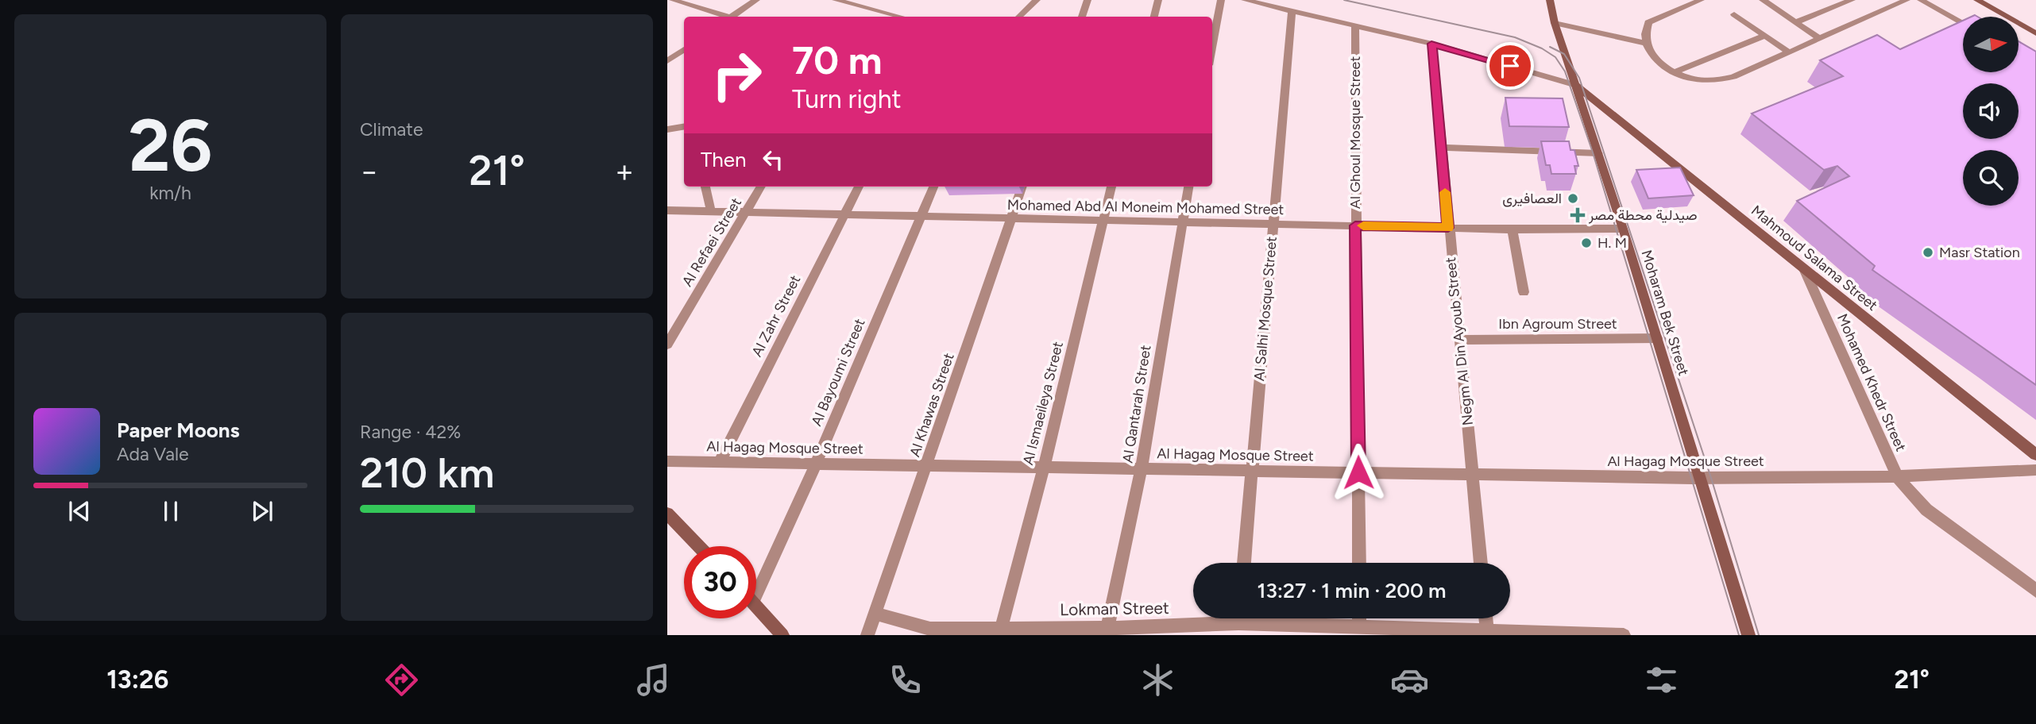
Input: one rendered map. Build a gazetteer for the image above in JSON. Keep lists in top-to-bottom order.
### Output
{
  "streets": {
    "main road": ["Mahmoud Salama Street", "Moharam Bek Street"],
    "street": [
      "Al Ghoul Mosque Street",
      "Mohamed Abd Al Moneim Mohamed Street",
      "Al Refaei Street",
      "Al Salhi Mosque Street",
      "Al Zahr Street",
      "Ibn Agroum Street",
      "Negm Al Din Ayoub Street",
      "Al Bayoumi Street",
      "Mohamed Khedr Street",
      "Al Ismaeileya Street",
      "Al Qantarah Street",
      "Al Khawas Street",
      "Al Hagag Mosque Street",
      "Lokman Street"
    ]
  },
  "crossings": [
    ["Al Ghoul Mosque Street", "Mohamed Abd Al Moneim Mohamed Street"],
    ["Al Ghoul Mosque Street", "Al Hagag Mosque Street"],
    ["Mohamed Abd Al Moneim Mohamed Street", "Al Refaei Street"],
    ["Mohamed Abd Al Moneim Mohamed Street", "Al Salhi Mosque Street"],
    ["Mohamed Abd Al Moneim Mohamed Street", "Moharam Bek Street"],
    ["Mohamed Abd Al Moneim Mohamed Street", "Al Zahr Street"],
    ["Mohamed Abd Al Moneim Mohamed Street", "Negm Al Din Ayoub Street"],
    ["Mohamed Abd Al Moneim Mohamed Street", "Al Bayoumi Street"],
    ["Mohamed Abd Al Moneim Mohamed Street", "Al Ismaeileya Street"],
    ["Mohamed Abd Al Moneim Mohamed Street", "Al Qantarah Street"],
    ["Mohamed Abd Al Moneim Mohamed Street", "Al Khawas Street"],
    ["Mahmoud Salama Street", "Moharam Bek Street"],
    ["Mahmoud Salama Street", "Mohamed Khedr Street"],
    ["Al Salhi Mosque Street", "Al Hagag Mosque Street"],
    ["Moharam Bek Street", "Ibn Agroum Street"],
    ["Moharam Bek Street", "Al Hagag Mosque Street"],
    ["Al Zahr Street", "Al Hagag Mosque Street"],
    ["Ibn Agroum Street", "Negm Al Din Ayoub Street"],
    ["Negm Al Din Ayoub Street", "Al Hagag Mosque Street"],
    ["Al Bayoumi Street", "Al Hagag Mosque Street"],
    ["Mohamed Khedr Street", "Al Hagag Mosque Street"],
    ["Al Ismaeileya Street", "Al Hagag Mosque Street"],
    ["Al Ismaeileya Street", "Lokman Street"],
    ["Al Qantarah Street", "Al Hagag Mosque Street"],
    ["Al Qantarah Street", "Lokman Street"],
    ["Al Khawas Street", "Al Hagag Mosque Street"],
    ["Al Khawas Street", "Lokman Street"]
  ],
  "places": {
    "other": ["العصافيرى", "H. M", "Masr Station"],
    "health": ["صيدلية محطة مصر"]
  },
  "north": "right",
  "page": {
    "tile": [
      ["26", "km/h"],
      "Climate",
      ["Range · 42%", "210 km"]
    ],
    "turn": ["70 m", "Turn right"],
    "then": "Then",
    "heat": ["−", "21°", "+"],
    "song": ["Paper Moons", "Ada Vale"],
    "limit": "30",
    "trip": "13:27 · 1 min · 200 m",
    "tabs": ["13:26", "21°"]
  }
}
